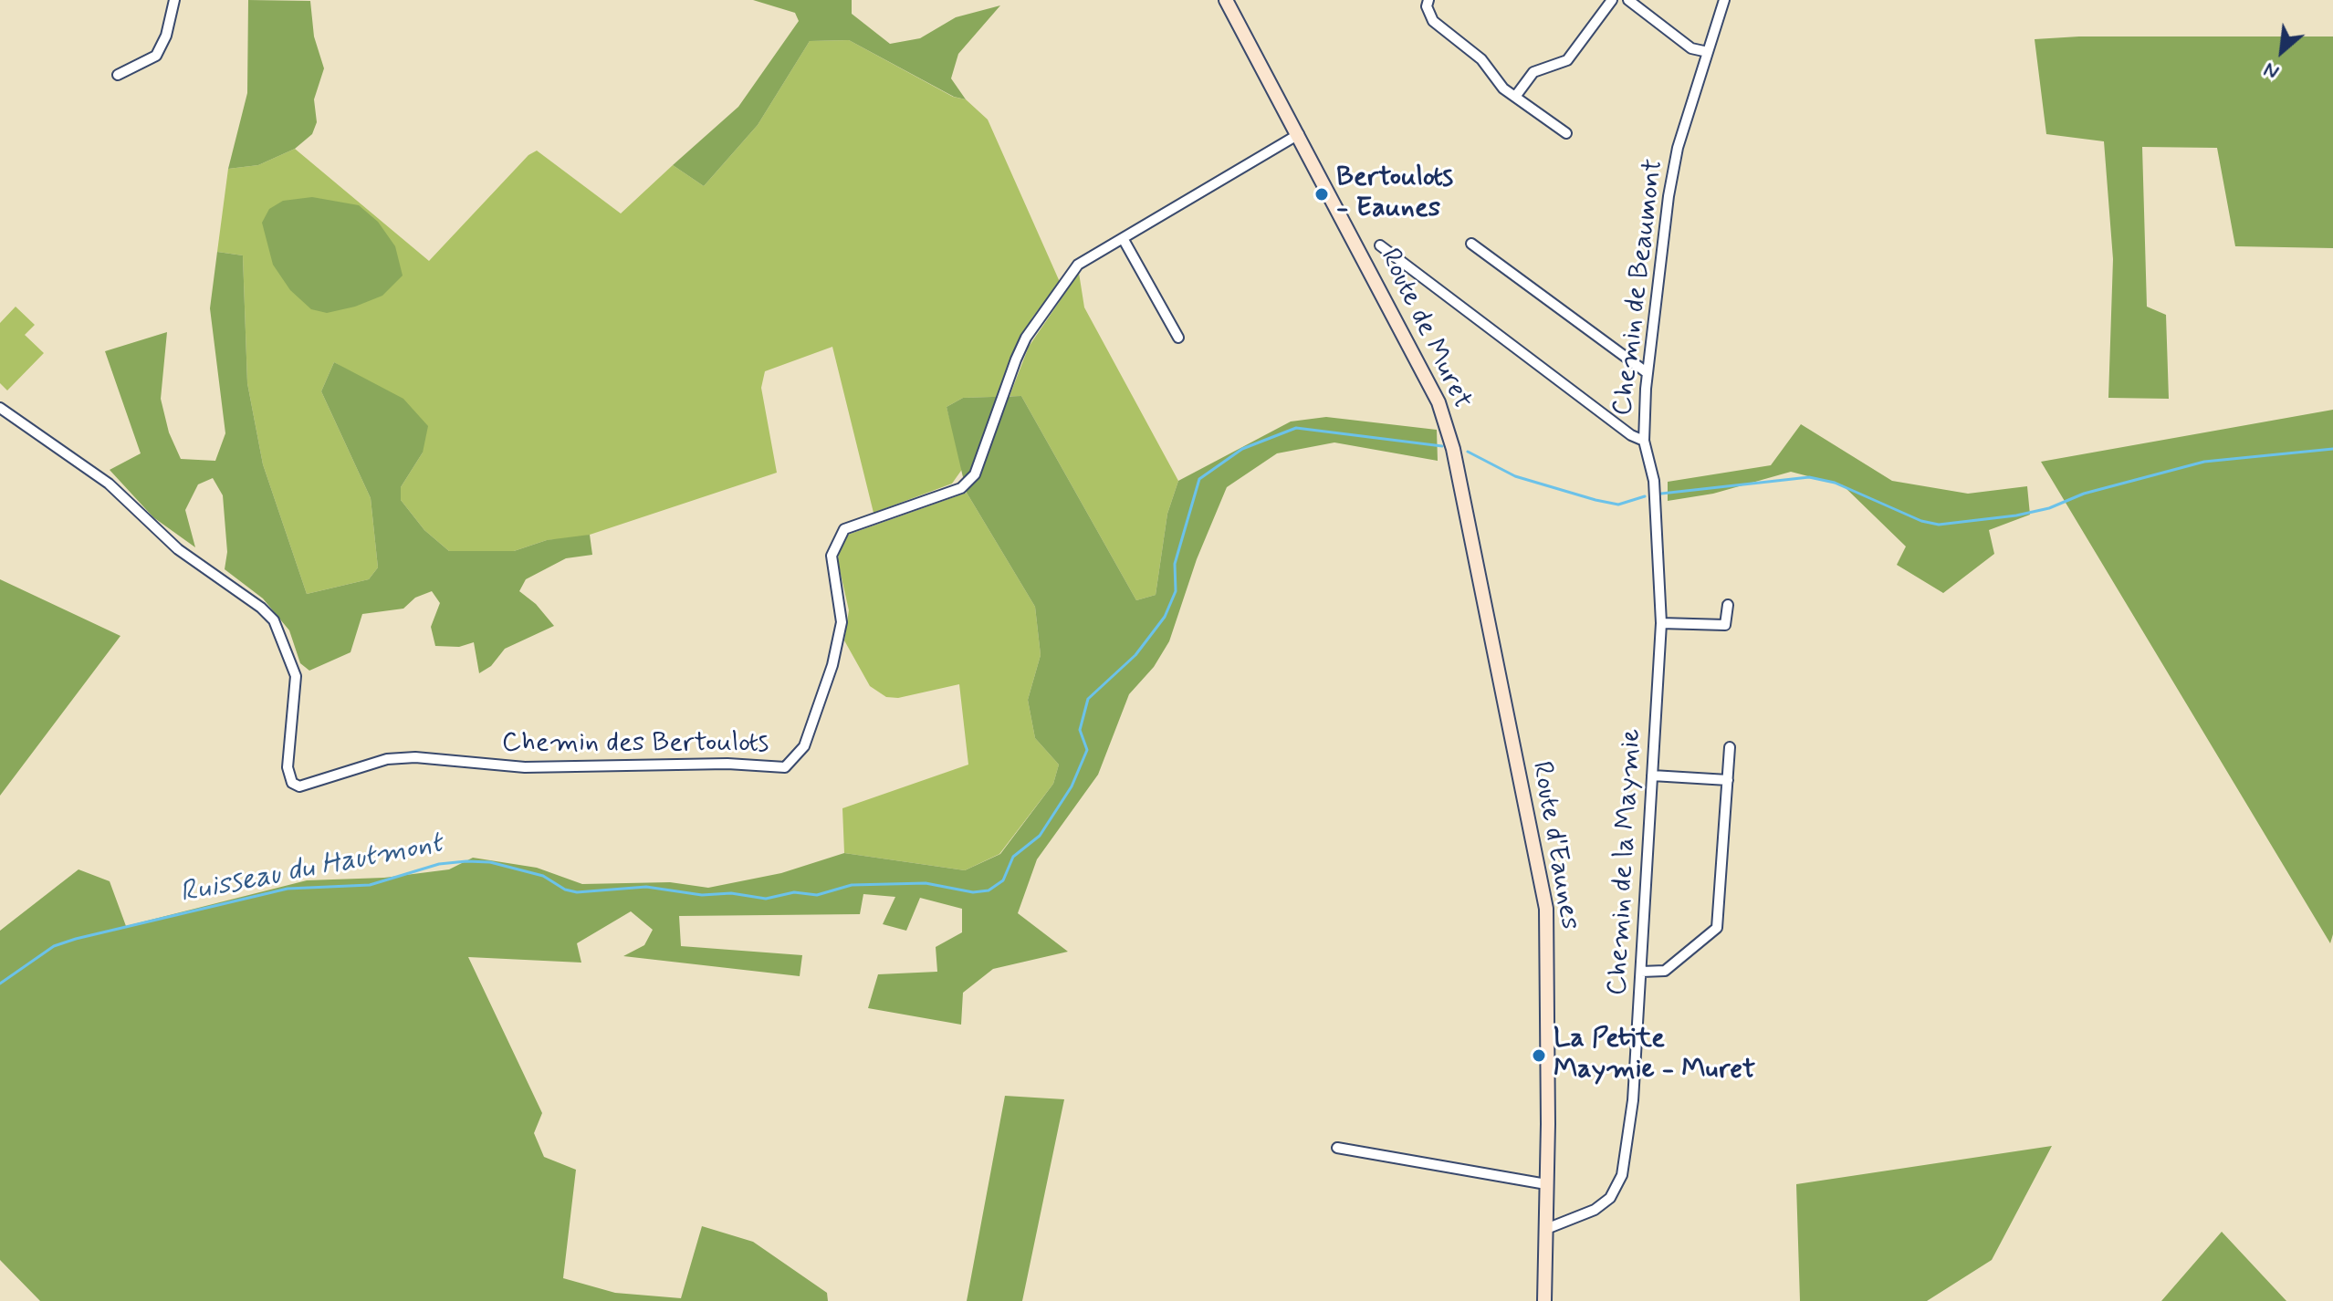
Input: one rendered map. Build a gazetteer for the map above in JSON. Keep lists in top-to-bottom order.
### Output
{
  "streets": {
    "main road": ["Route de Muret", "Route d'Eaunes"],
    "street": ["Chemin de Beaumont", "Chemin des Bertoulots", "Chemin de la Maymie"]
  },
  "crossings": [
    ["Chemin de Beaumont", "Chemin de la Maymie"],
    ["Route de Muret", "Chemin des Bertoulots"],
    ["Route de Muret", "Route d'Eaunes"],
    ["Route d'Eaunes", "Chemin de la Maymie"]
  ],
  "water": ["Ruisseau du Hautmont"],
  "places": ["Bertoulots - Eaunes", "La Petite Maymie - Muret"],
  "north": "bottom left"
}
